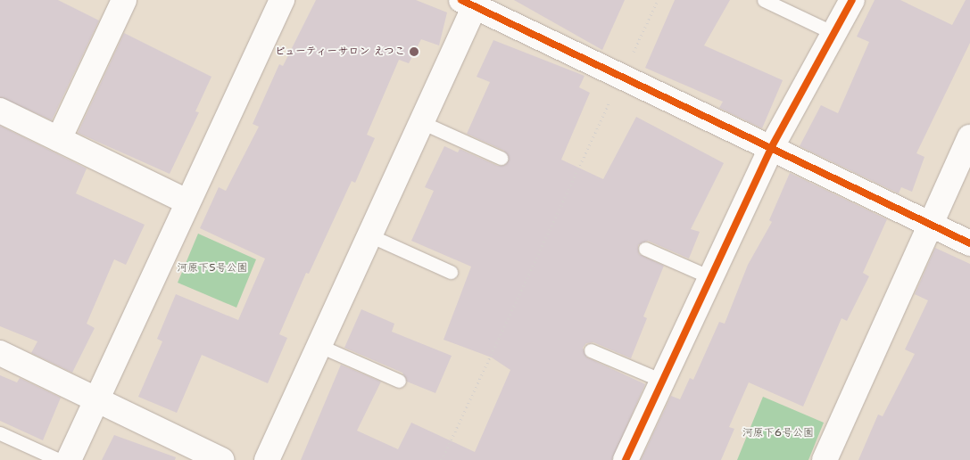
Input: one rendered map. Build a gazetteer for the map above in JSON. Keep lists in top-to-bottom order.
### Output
{
  "parks": ["河原下5号公園", "河原下6号公園"],
  "places": ["ビューティーサロン えつこ"]
}
